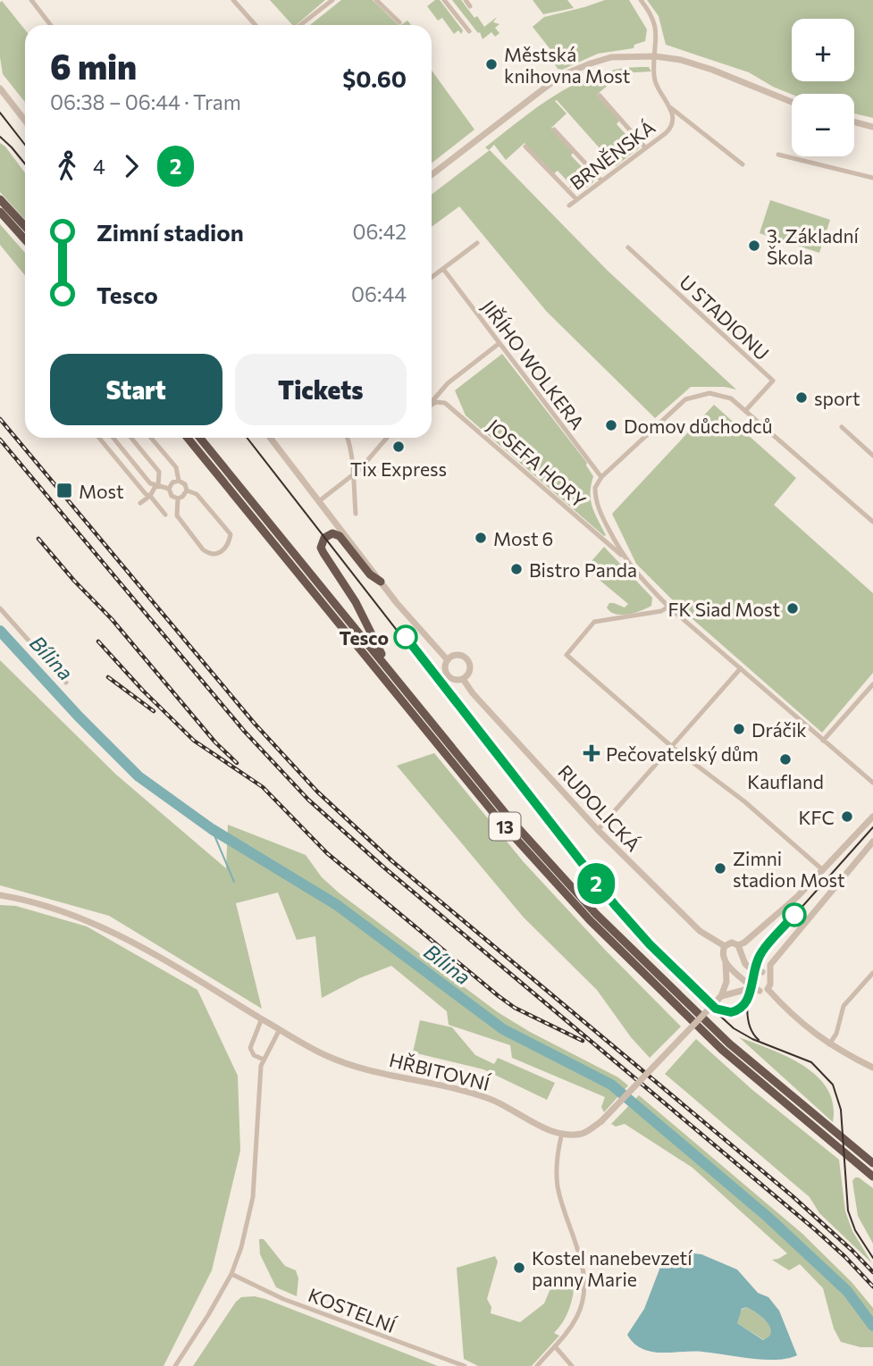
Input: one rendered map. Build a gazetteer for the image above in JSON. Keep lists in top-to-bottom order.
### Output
{
  "streets": {
    "highway": ["13"],
    "street": [
      "BRNĚNSKÁ",
      "U STADIONU",
      "JIŘÍHO WOLKERA",
      "JOSEFA HORY",
      "RUDOLICKÁ",
      "HŘBITOVNÍ",
      "KOSTELNÍ"
    ]
  },
  "crossings": [
    ["JIŘÍHO WOLKERA", "JOSEFA HORY"]
  ],
  "water": ["Bílina"],
  "places": {
    "other": [
      "Městská knihovna Most",
      "3. Základní Škola",
      "sport",
      "Domov důchodců",
      "Tix Express",
      "Most 6",
      "Bistro Panda",
      "FK Siad Most",
      "Tesco",
      "Dráčik",
      "Kaufland",
      "KFC",
      "Zimni stadion Most",
      "Kostel nanebevzetí panny Marie"
    ],
    "transit": ["Most"],
    "health": ["Pečovatelský dům"]
  },
  "lines": ["tram line 2"],
  "page": {
    "on_map": "2",
    "map_buttons": ["+", "−"],
    "heading": ["6 min", "06:38 – 06:44 · Tram", "$0.60"],
    "legs": ["4", "2"],
    "list": [
      {
        "name": "Zimní stadion",
        "value": "06:42"
      },
      {
        "name": "Tesco",
        "value": "06:44"
      }
    ],
    "buttons": ["Start", "Tickets"]
  }
}
